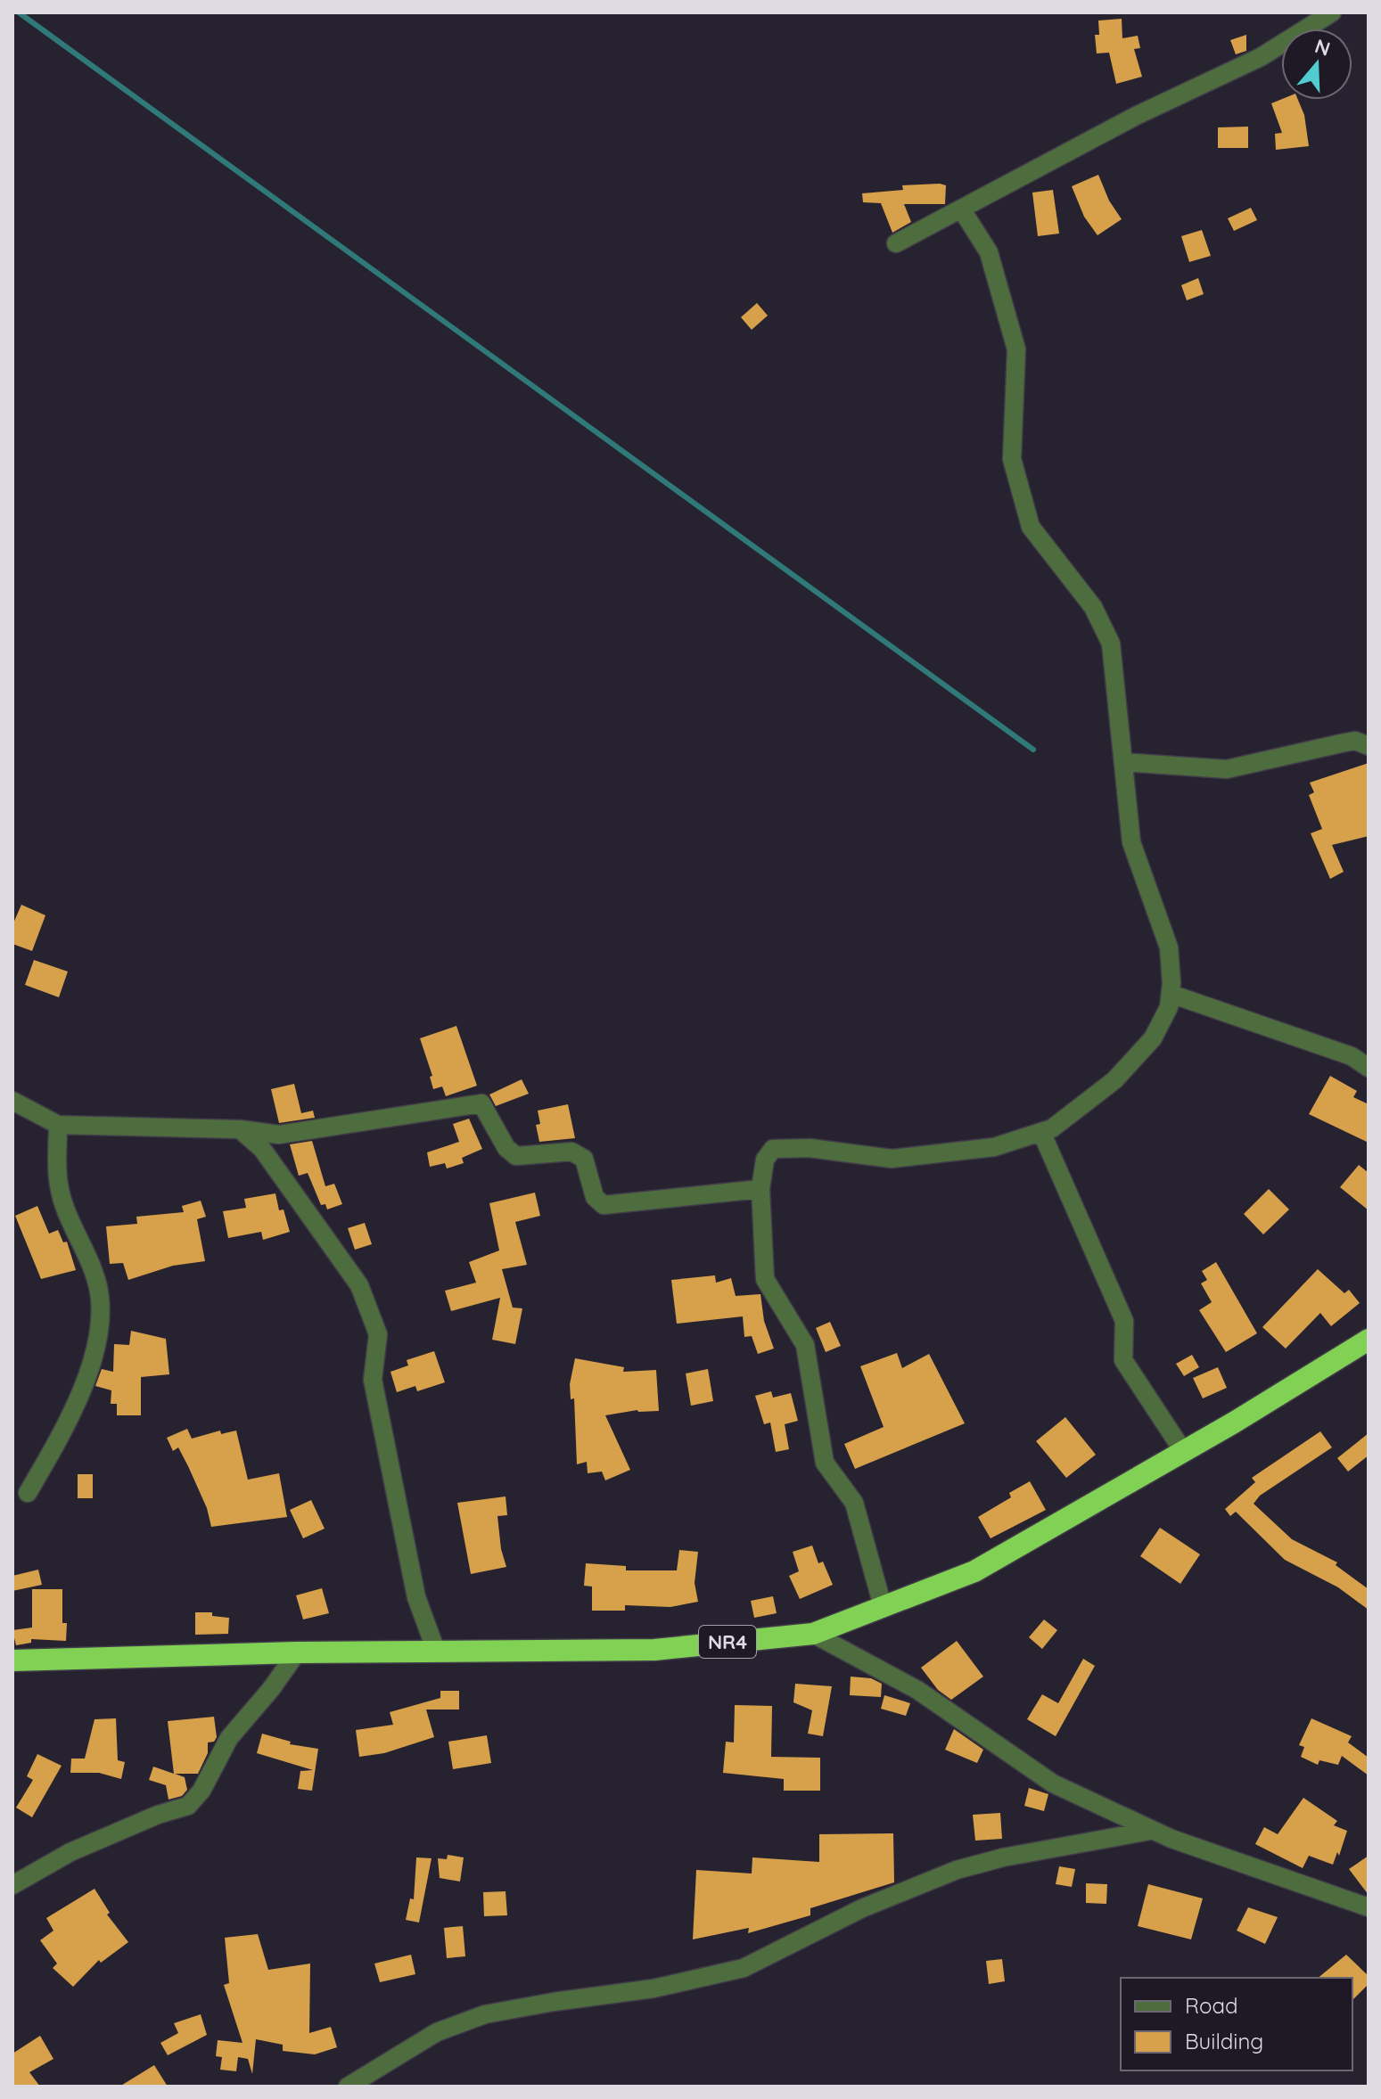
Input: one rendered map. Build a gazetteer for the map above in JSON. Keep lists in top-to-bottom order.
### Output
{
  "streets": {
    "highway": ["NR4"]
  },
  "legend": ["Road", "Building"],
  "north": "top"
}
